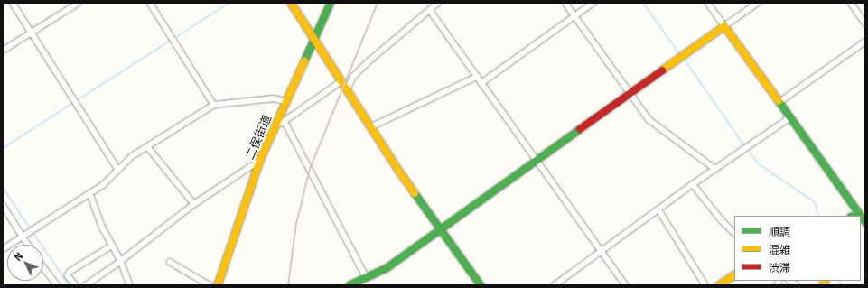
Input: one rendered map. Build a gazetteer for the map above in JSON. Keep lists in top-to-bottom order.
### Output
{
  "streets": {
    "street": ["二俣街道"]
  },
  "legend": ["順調", "混雑", "渋滞"],
  "north": "top left"
}
